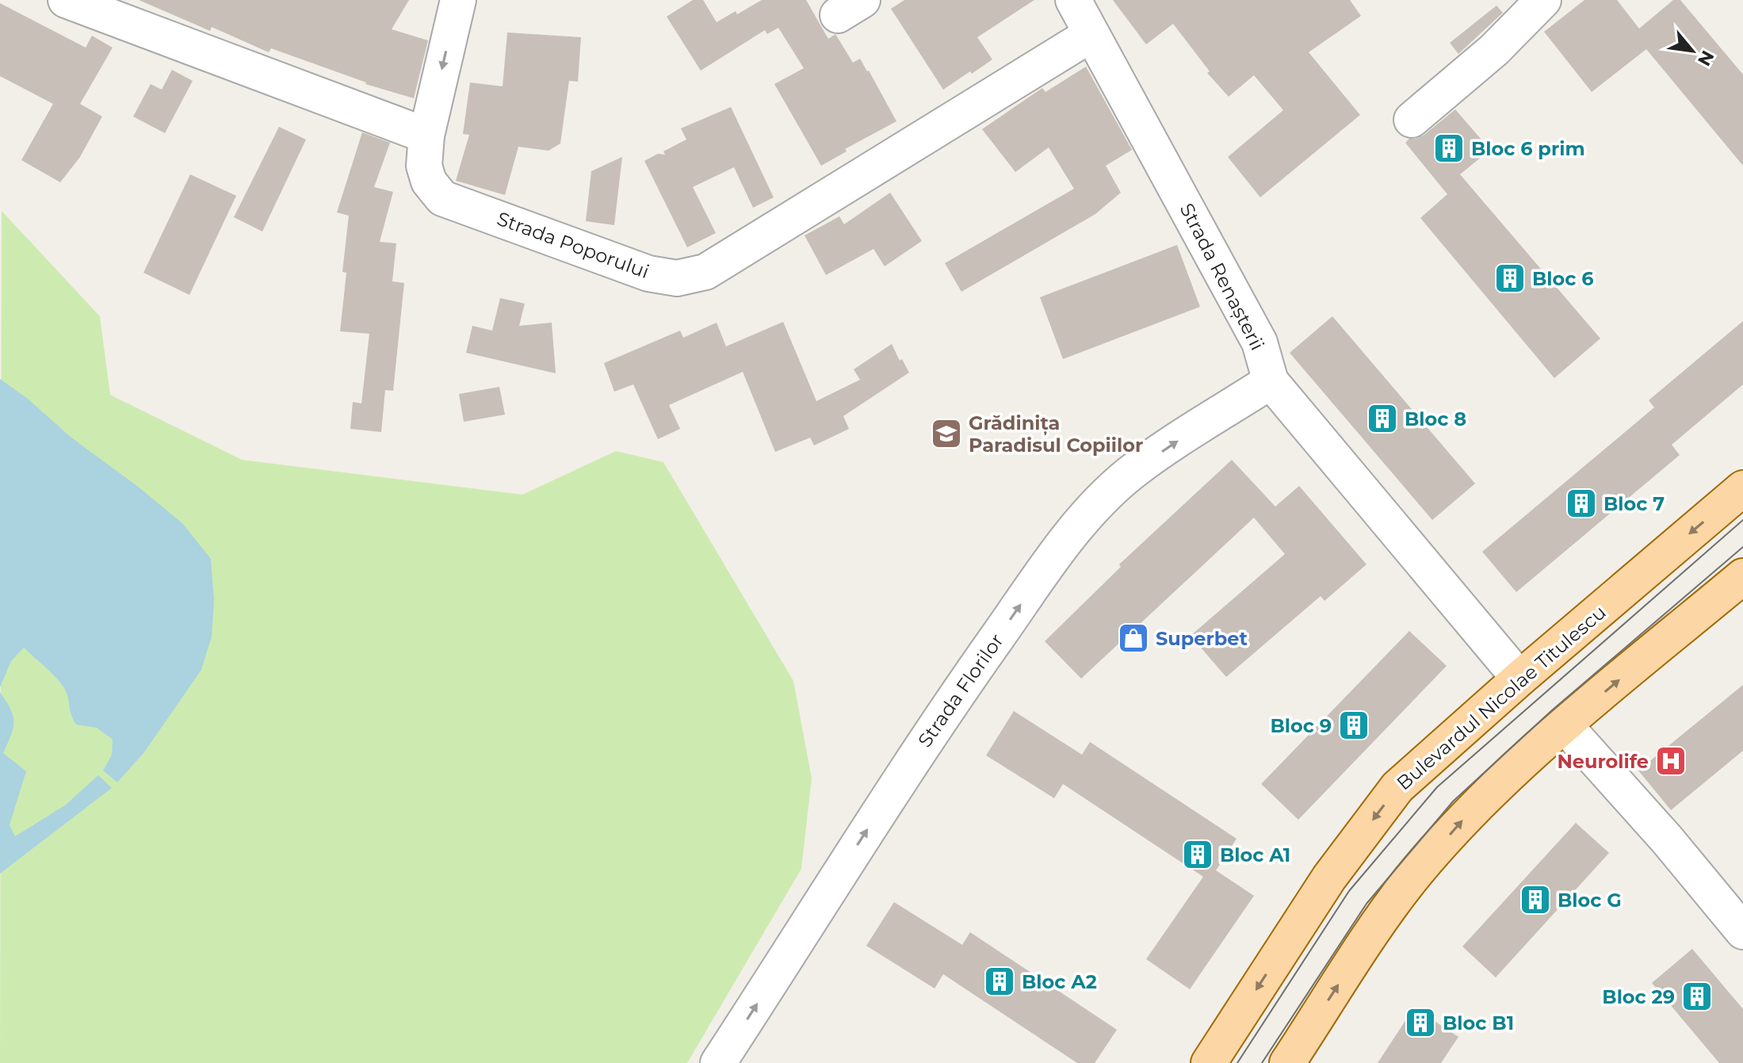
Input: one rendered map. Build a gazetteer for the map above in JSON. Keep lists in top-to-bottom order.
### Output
{
  "streets": {
    "main road": ["Bulevardul Nicolae Titulescu"],
    "street": ["Strada Poporului", "Strada Renașterii", "Strada Florilor"]
  },
  "crossings": [
    ["Strada Poporului", "Strada Renașterii"],
    ["Strada Renașterii", "Strada Florilor"],
    ["Strada Renașterii", "Bulevardul Nicolae Titulescu"]
  ],
  "one_way": ["Strada Florilor"],
  "places": {
    "building": [
      "Bloc 6 prim",
      "Bloc 6",
      "Bloc 8",
      "Bloc 7",
      "Bloc 9",
      "Bloc A1",
      "Bloc G",
      "Bloc A2",
      "Bloc 29",
      "Bloc B1"
    ],
    "school or university": ["Grădinița Paradisul Copiilor"],
    "shop": ["Superbet"],
    "hospital": ["Neurolife"]
  },
  "north": "bottom right"
}
